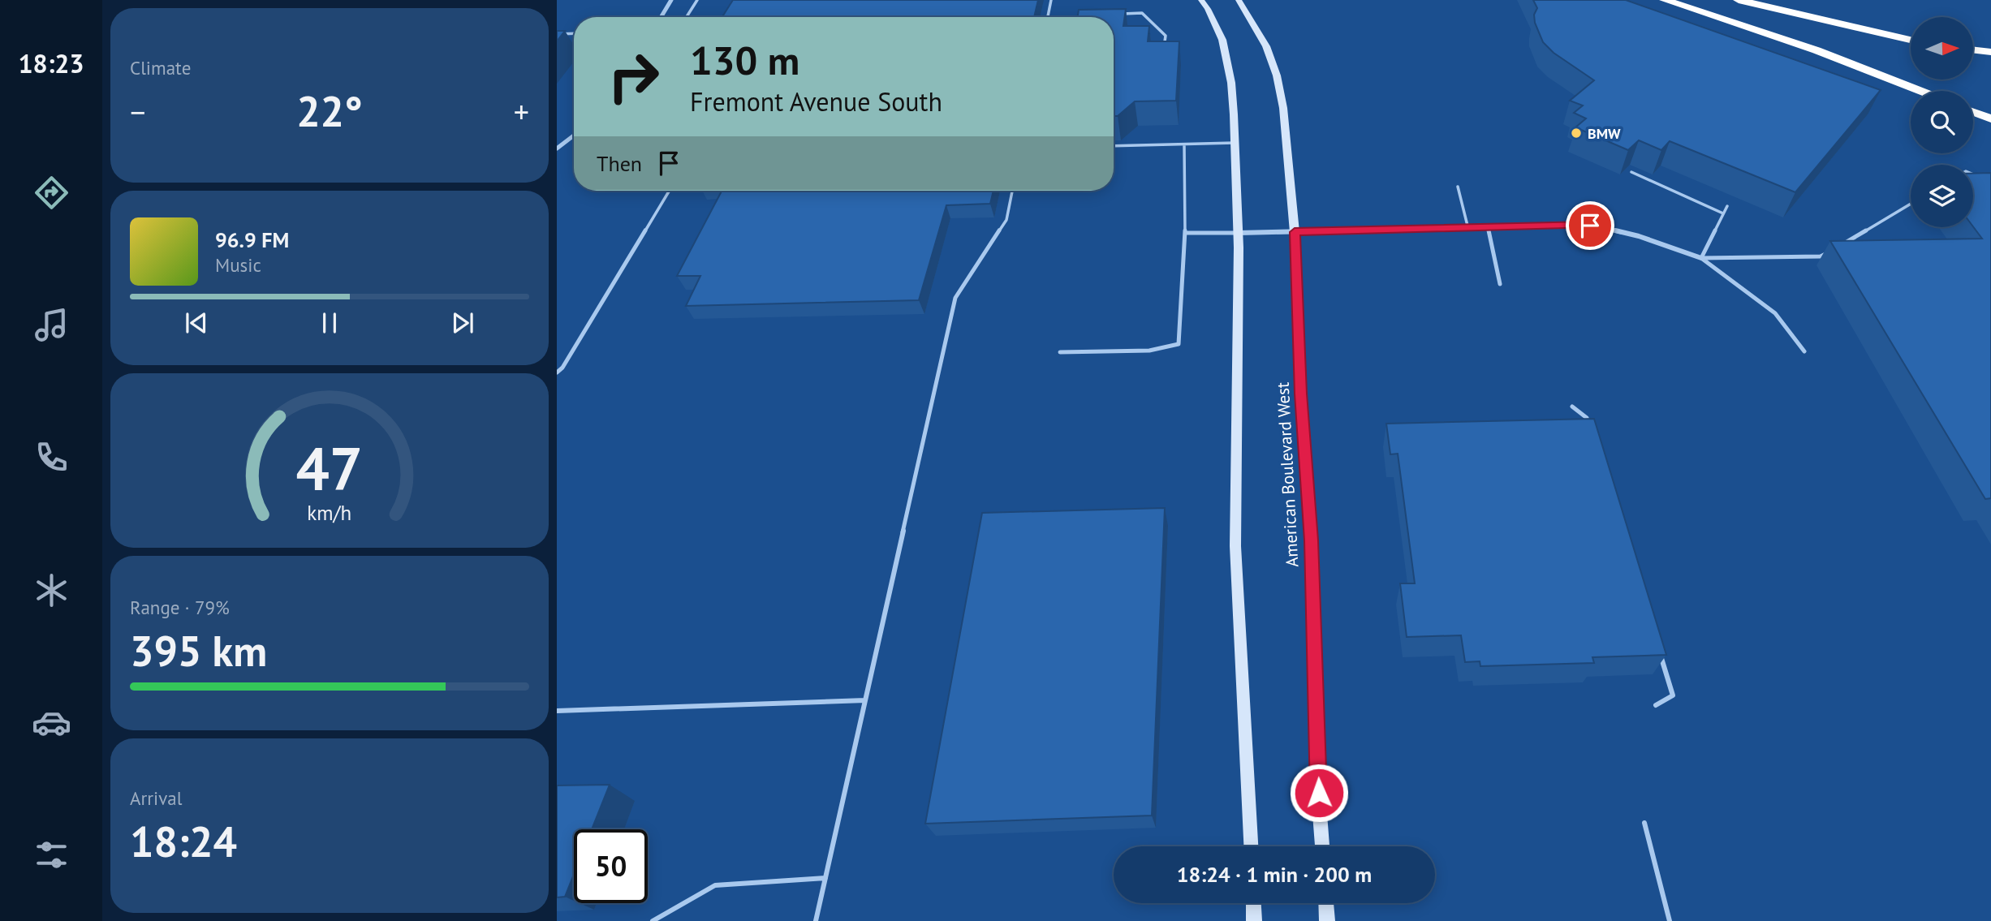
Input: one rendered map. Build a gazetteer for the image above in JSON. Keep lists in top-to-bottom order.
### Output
{
  "streets": {
    "main road": ["American Boulevard West"]
  },
  "places": ["BMW"],
  "north": "right",
  "page": {
    "tabs": "18:23",
    "tile": [
      "Climate",
      ["Range · 79%", "395 km"],
      ["Arrival", "18:24"]
    ],
    "turn": ["130 m", "Fremont Avenue South"],
    "heat": ["−", "22°", "+"],
    "then": "Then",
    "song": ["96.9 FM", "Music"],
    "limit": "50",
    "trip": "18:24 · 1 min · 200 m",
    "gauge": ["47", "km/h"]
  }
}
